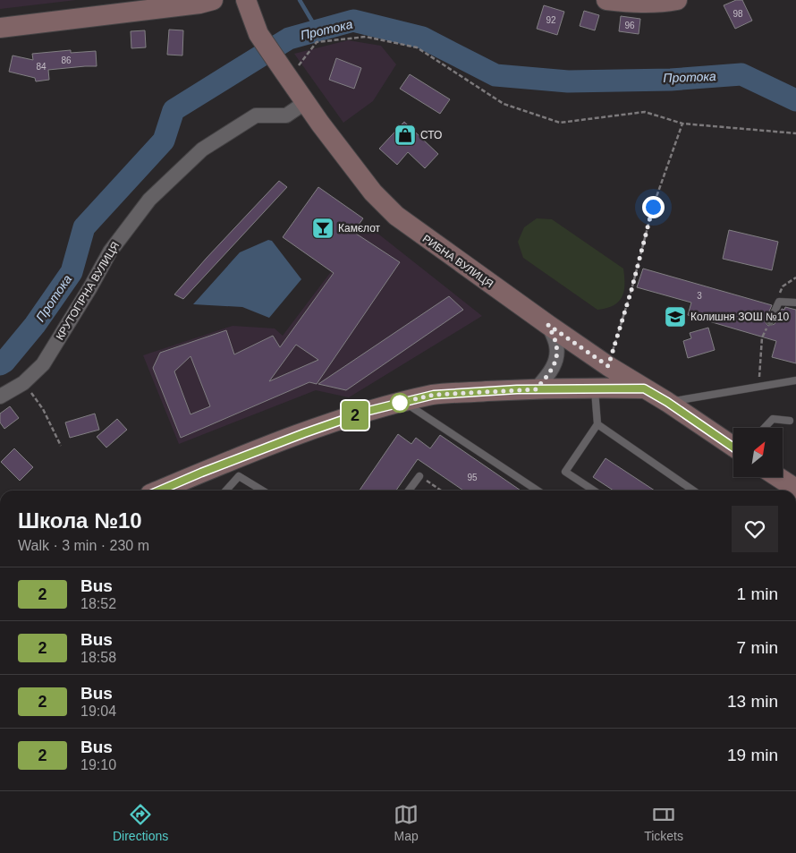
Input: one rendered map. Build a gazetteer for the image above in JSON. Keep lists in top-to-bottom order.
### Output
{
  "streets": {
    "street": ["РИБНА ВУЛИЦЯ", "КРУТОГІРНА ВУЛИЦЯ"]
  },
  "crossings": [
    ["РИБНА ВУЛИЦЯ", "КРУТОГІРНА ВУЛИЦЯ"]
  ],
  "water": ["Протока"],
  "places": {
    "shop": ["СТО"],
    "bar": ["Камєлот"],
    "school or university": ["Колишня ЗОШ №10"]
  },
  "lines": ["bus line 2"],
  "house_numbers": [
    "98",
    "92",
    "96",
    "86",
    "84",
    "3",
    "95"
  ],
  "north": "top right",
  "page": {
    "on_map": "2",
    "heading": ["Школа №10", "Walk · 3 min · 230 m"],
    "list": [
      {
        "mark": "2",
        "name": "Bus",
        "note": "18:52",
        "value": "1 min"
      },
      {
        "mark": "2",
        "name": "Bus",
        "note": "18:58",
        "value": "7 min"
      },
      {
        "mark": "2",
        "name": "Bus",
        "note": "19:04",
        "value": "13 min"
      },
      {
        "mark": "2",
        "name": "Bus",
        "note": "19:10",
        "value": "19 min"
      }
    ],
    "tabs": ["Directions", "Map", "Tickets"]
  }
}
